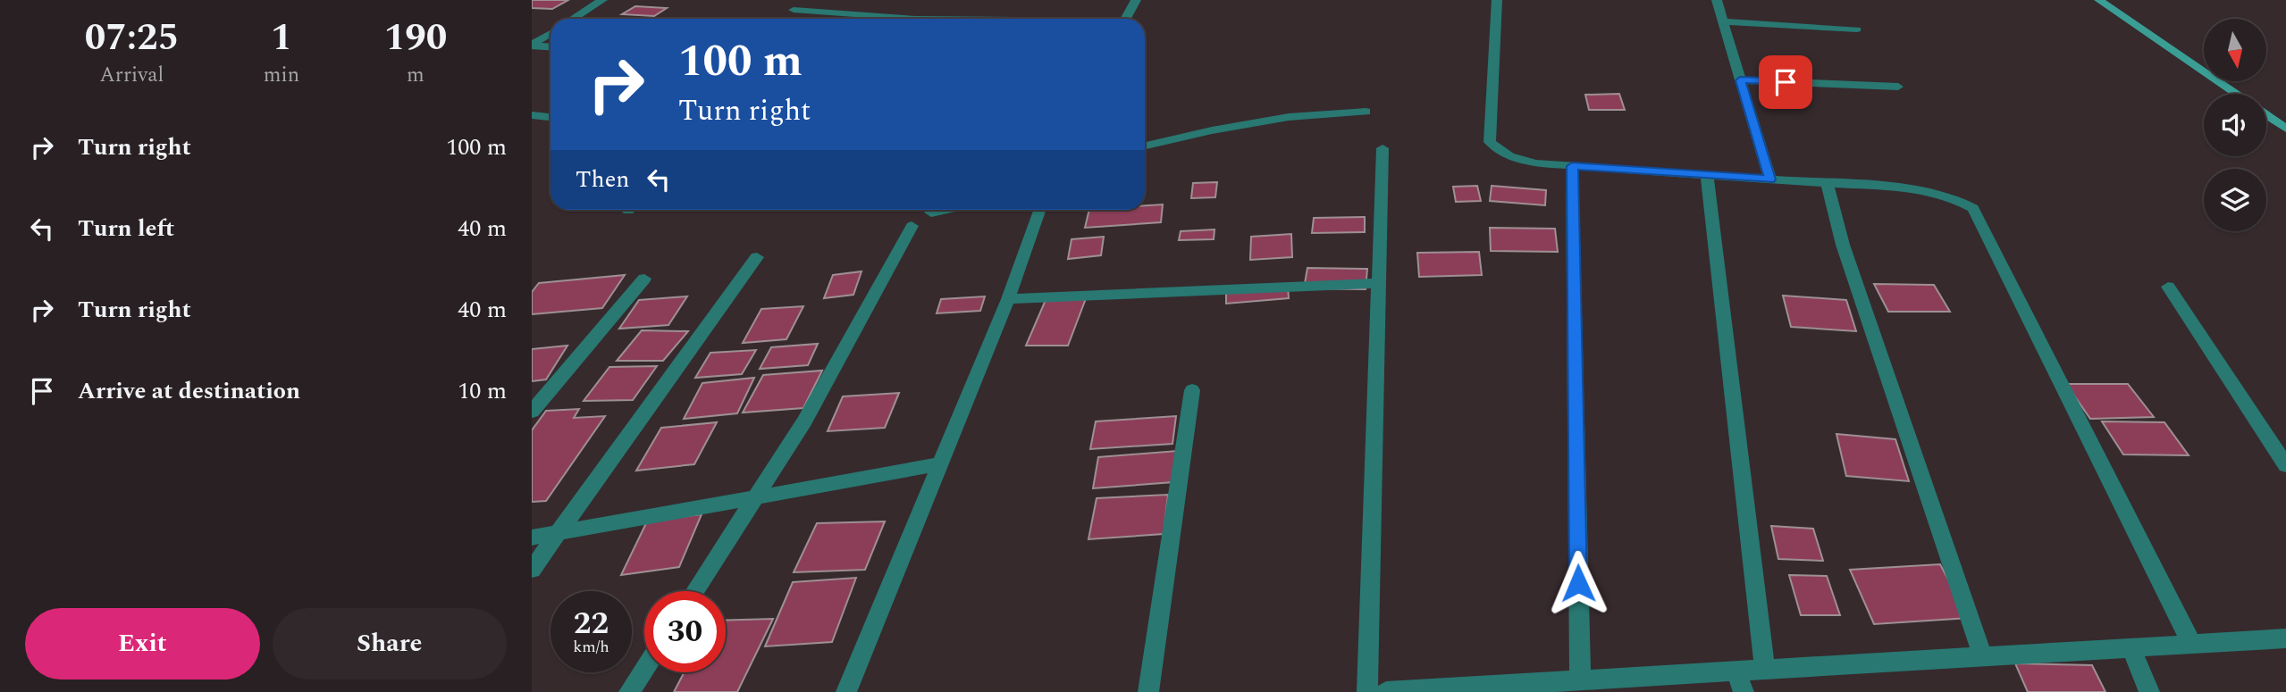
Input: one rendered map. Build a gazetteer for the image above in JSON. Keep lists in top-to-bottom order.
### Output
{
  "north": "bottom",
  "page": {
    "eta": [
      "07:25",
      "Arrival",
      "1",
      "min",
      "190",
      "m"
    ],
    "turn": ["100 m", "Turn right"],
    "list": [
      {
        "name": "Turn right",
        "value": "100 m"
      },
      {
        "name": "Turn left",
        "value": "40 m"
      },
      {
        "name": "Turn right",
        "value": "40 m"
      },
      {
        "name": "Arrive at destination",
        "value": "10 m"
      }
    ],
    "then": "Then",
    "speed": "22 km/h",
    "limit": "30",
    "buttons": ["Exit", "Share"]
  }
}
